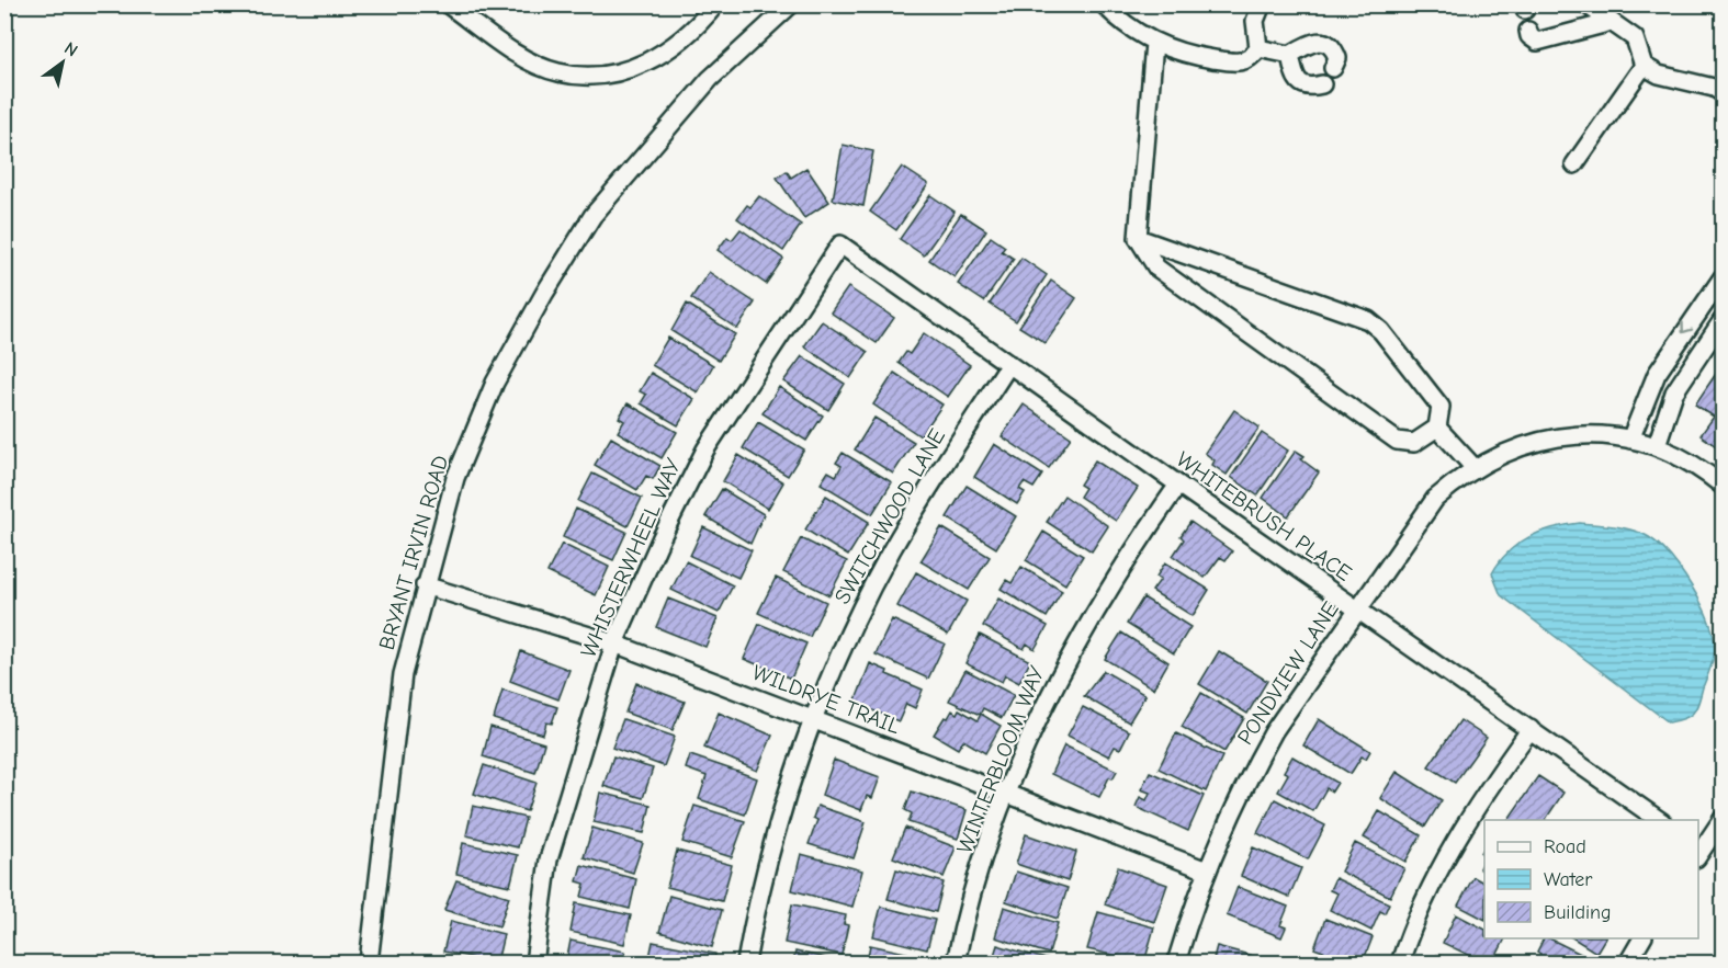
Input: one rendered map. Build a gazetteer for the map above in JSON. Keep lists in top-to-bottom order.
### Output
{
  "streets": {
    "street": [
      "SWITCHWOOD LANE",
      "WHITEBRUSH PLACE",
      "BRYANT IRVIN ROAD",
      "WHISTERWHEEL WAY",
      "PONDVIEW LANE",
      "WILDRYE TRAIL",
      "WINTERBLOOM WAY"
    ]
  },
  "crossings": [
    ["SWITCHWOOD LANE", "WHITEBRUSH PLACE"],
    ["SWITCHWOOD LANE", "WILDRYE TRAIL"],
    ["WHITEBRUSH PLACE", "WHISTERWHEEL WAY"],
    ["WHITEBRUSH PLACE", "PONDVIEW LANE"],
    ["WHITEBRUSH PLACE", "WINTERBLOOM WAY"],
    ["BRYANT IRVIN ROAD", "WILDRYE TRAIL"],
    ["WHISTERWHEEL WAY", "WILDRYE TRAIL"],
    ["PONDVIEW LANE", "WILDRYE TRAIL"],
    ["WILDRYE TRAIL", "WINTERBLOOM WAY"]
  ],
  "legend": ["Road", "Water", "Building"],
  "north": "top right"
}
